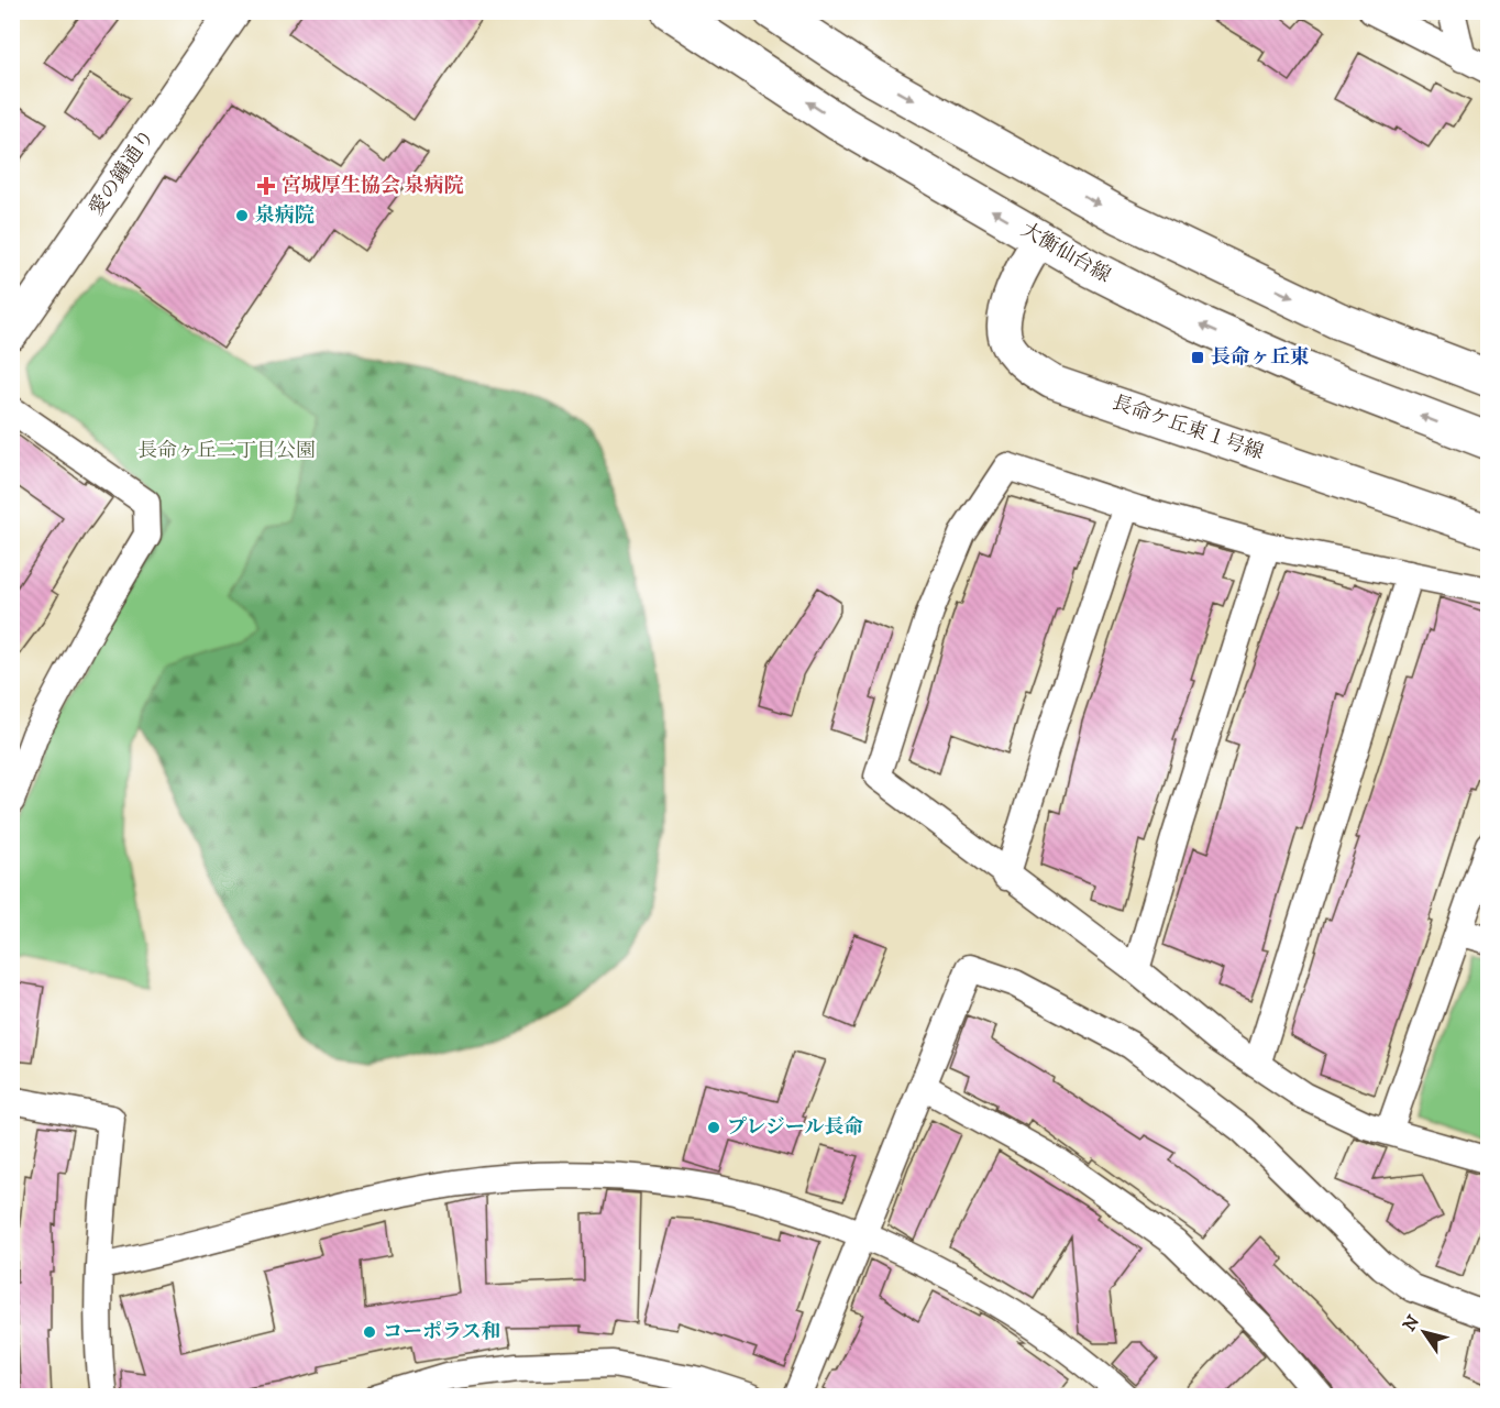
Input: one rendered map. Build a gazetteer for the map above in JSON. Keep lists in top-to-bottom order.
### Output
{
  "streets": {
    "main road": ["大衡仙台線"],
    "street": ["愛の鐘通り", "長命ケ丘東１号線"]
  },
  "crossings": [
    ["大衡仙台線", "長命ケ丘東１号線"]
  ],
  "parks": ["長命ヶ丘二丁目公園"],
  "places": {
    "health": ["宮城厚生協会 泉病院"],
    "other": ["泉病院", "プレジール長命", "コーポラス和"],
    "transit": ["長命ヶ丘東"]
  },
  "north": "top left"
}
